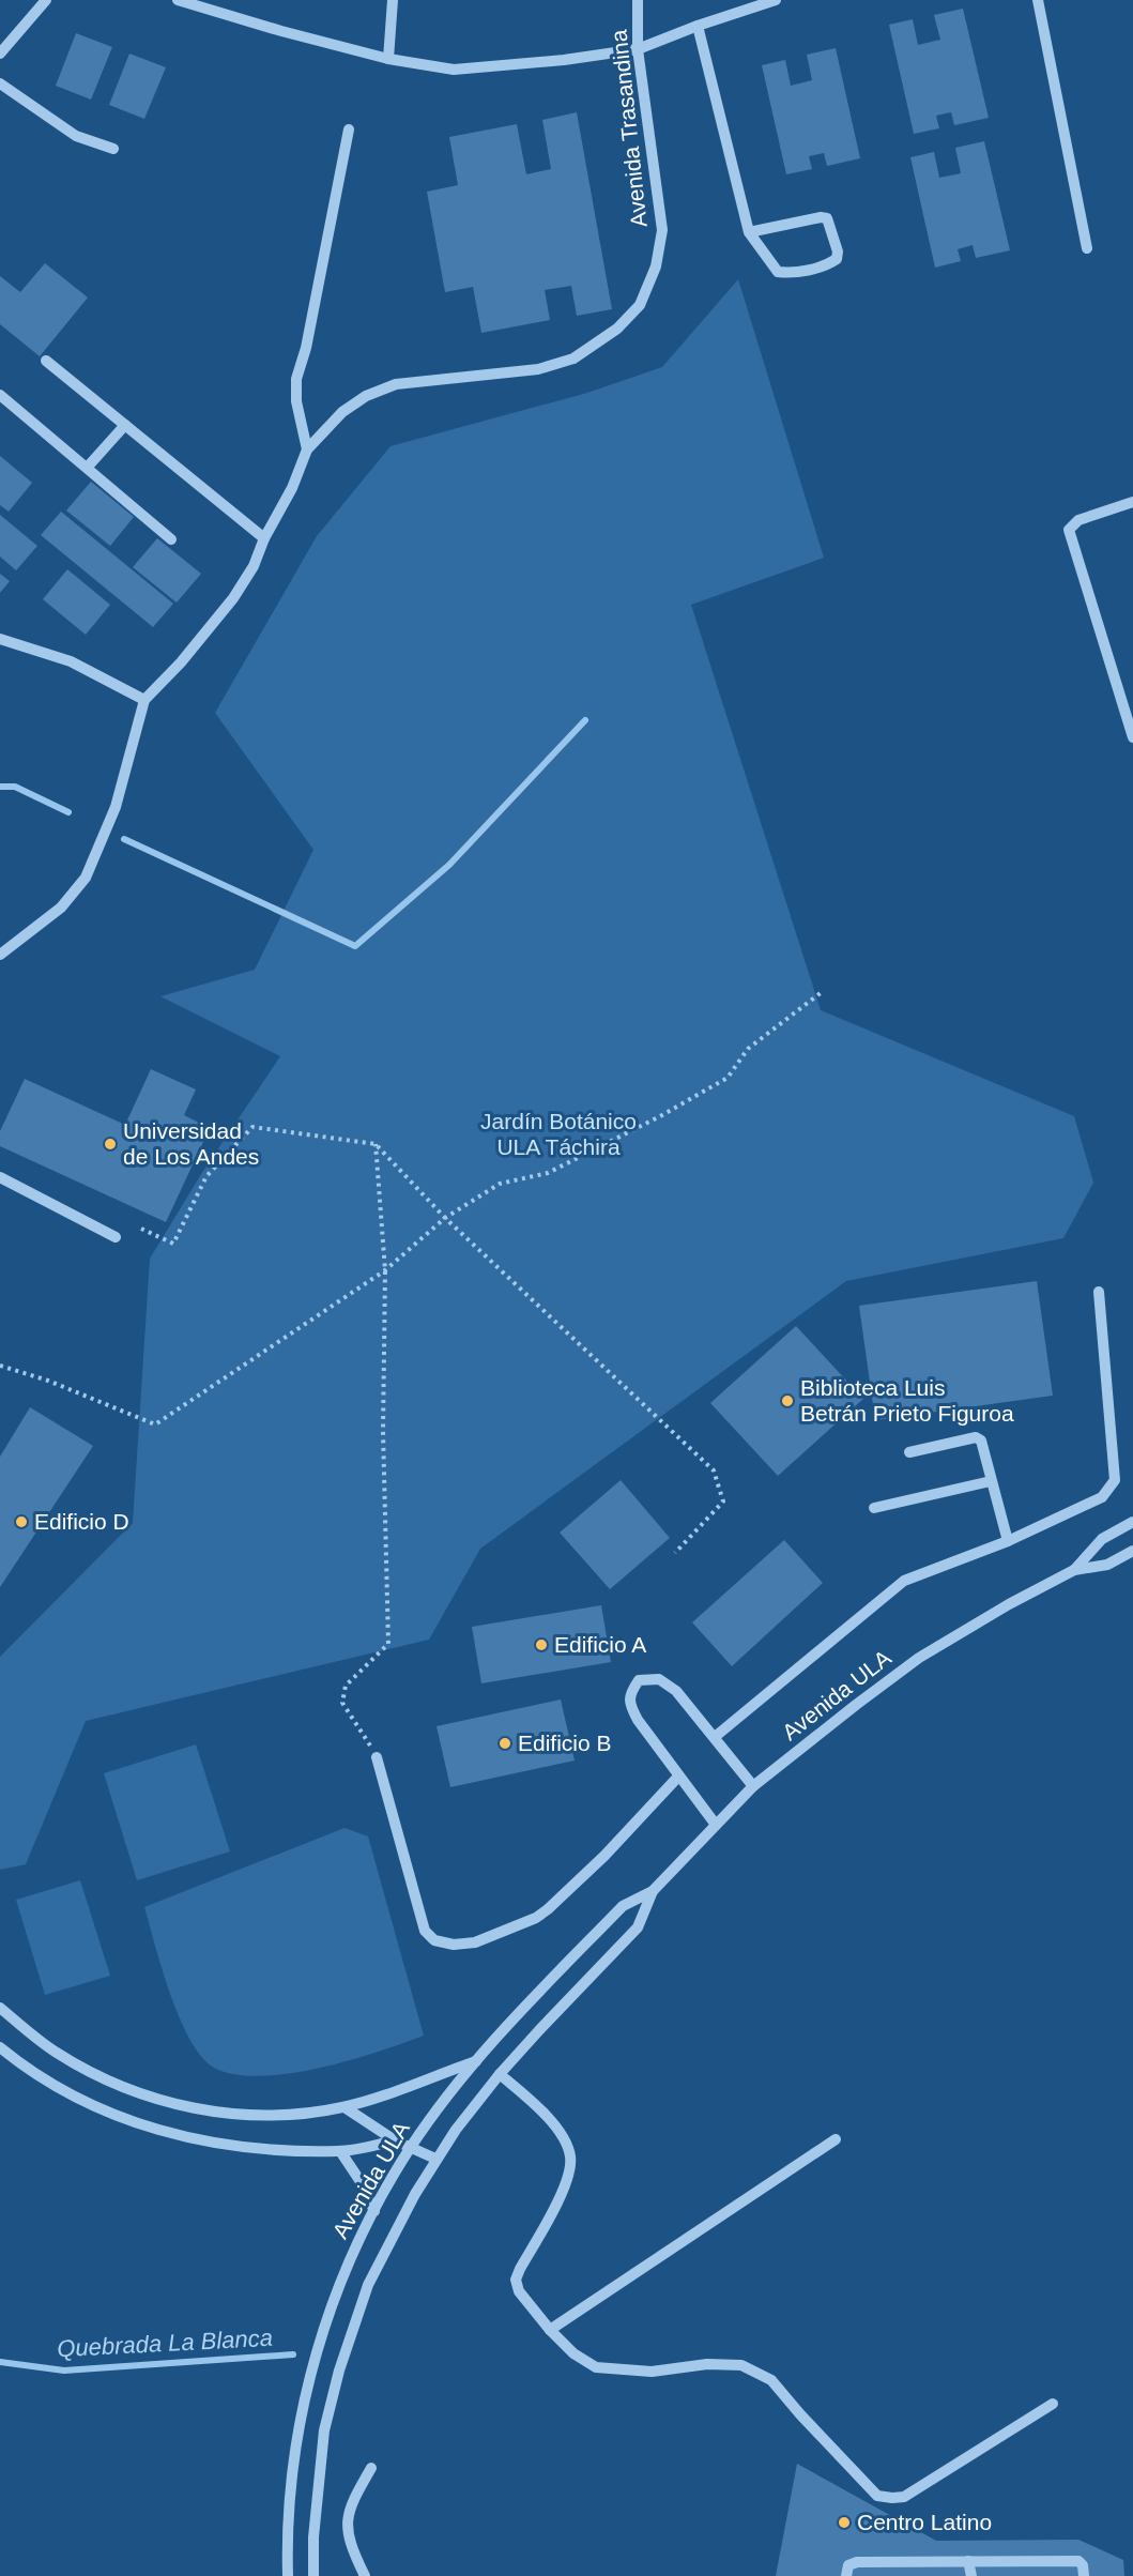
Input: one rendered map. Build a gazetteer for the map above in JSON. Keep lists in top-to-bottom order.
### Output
{
  "streets": {
    "street": ["Avenida Trasandina", "Avenida ULA"]
  },
  "water": ["Quebrada La Blanca"],
  "parks": ["Jardín Botánico ULA Táchira"],
  "places": [
    "Universidad de Los Andes",
    "Biblioteca Luis Betrán Prieto Figuroa",
    "Edificio D",
    "Edificio A",
    "Edificio B",
    "Centro Latino"
  ]
}
